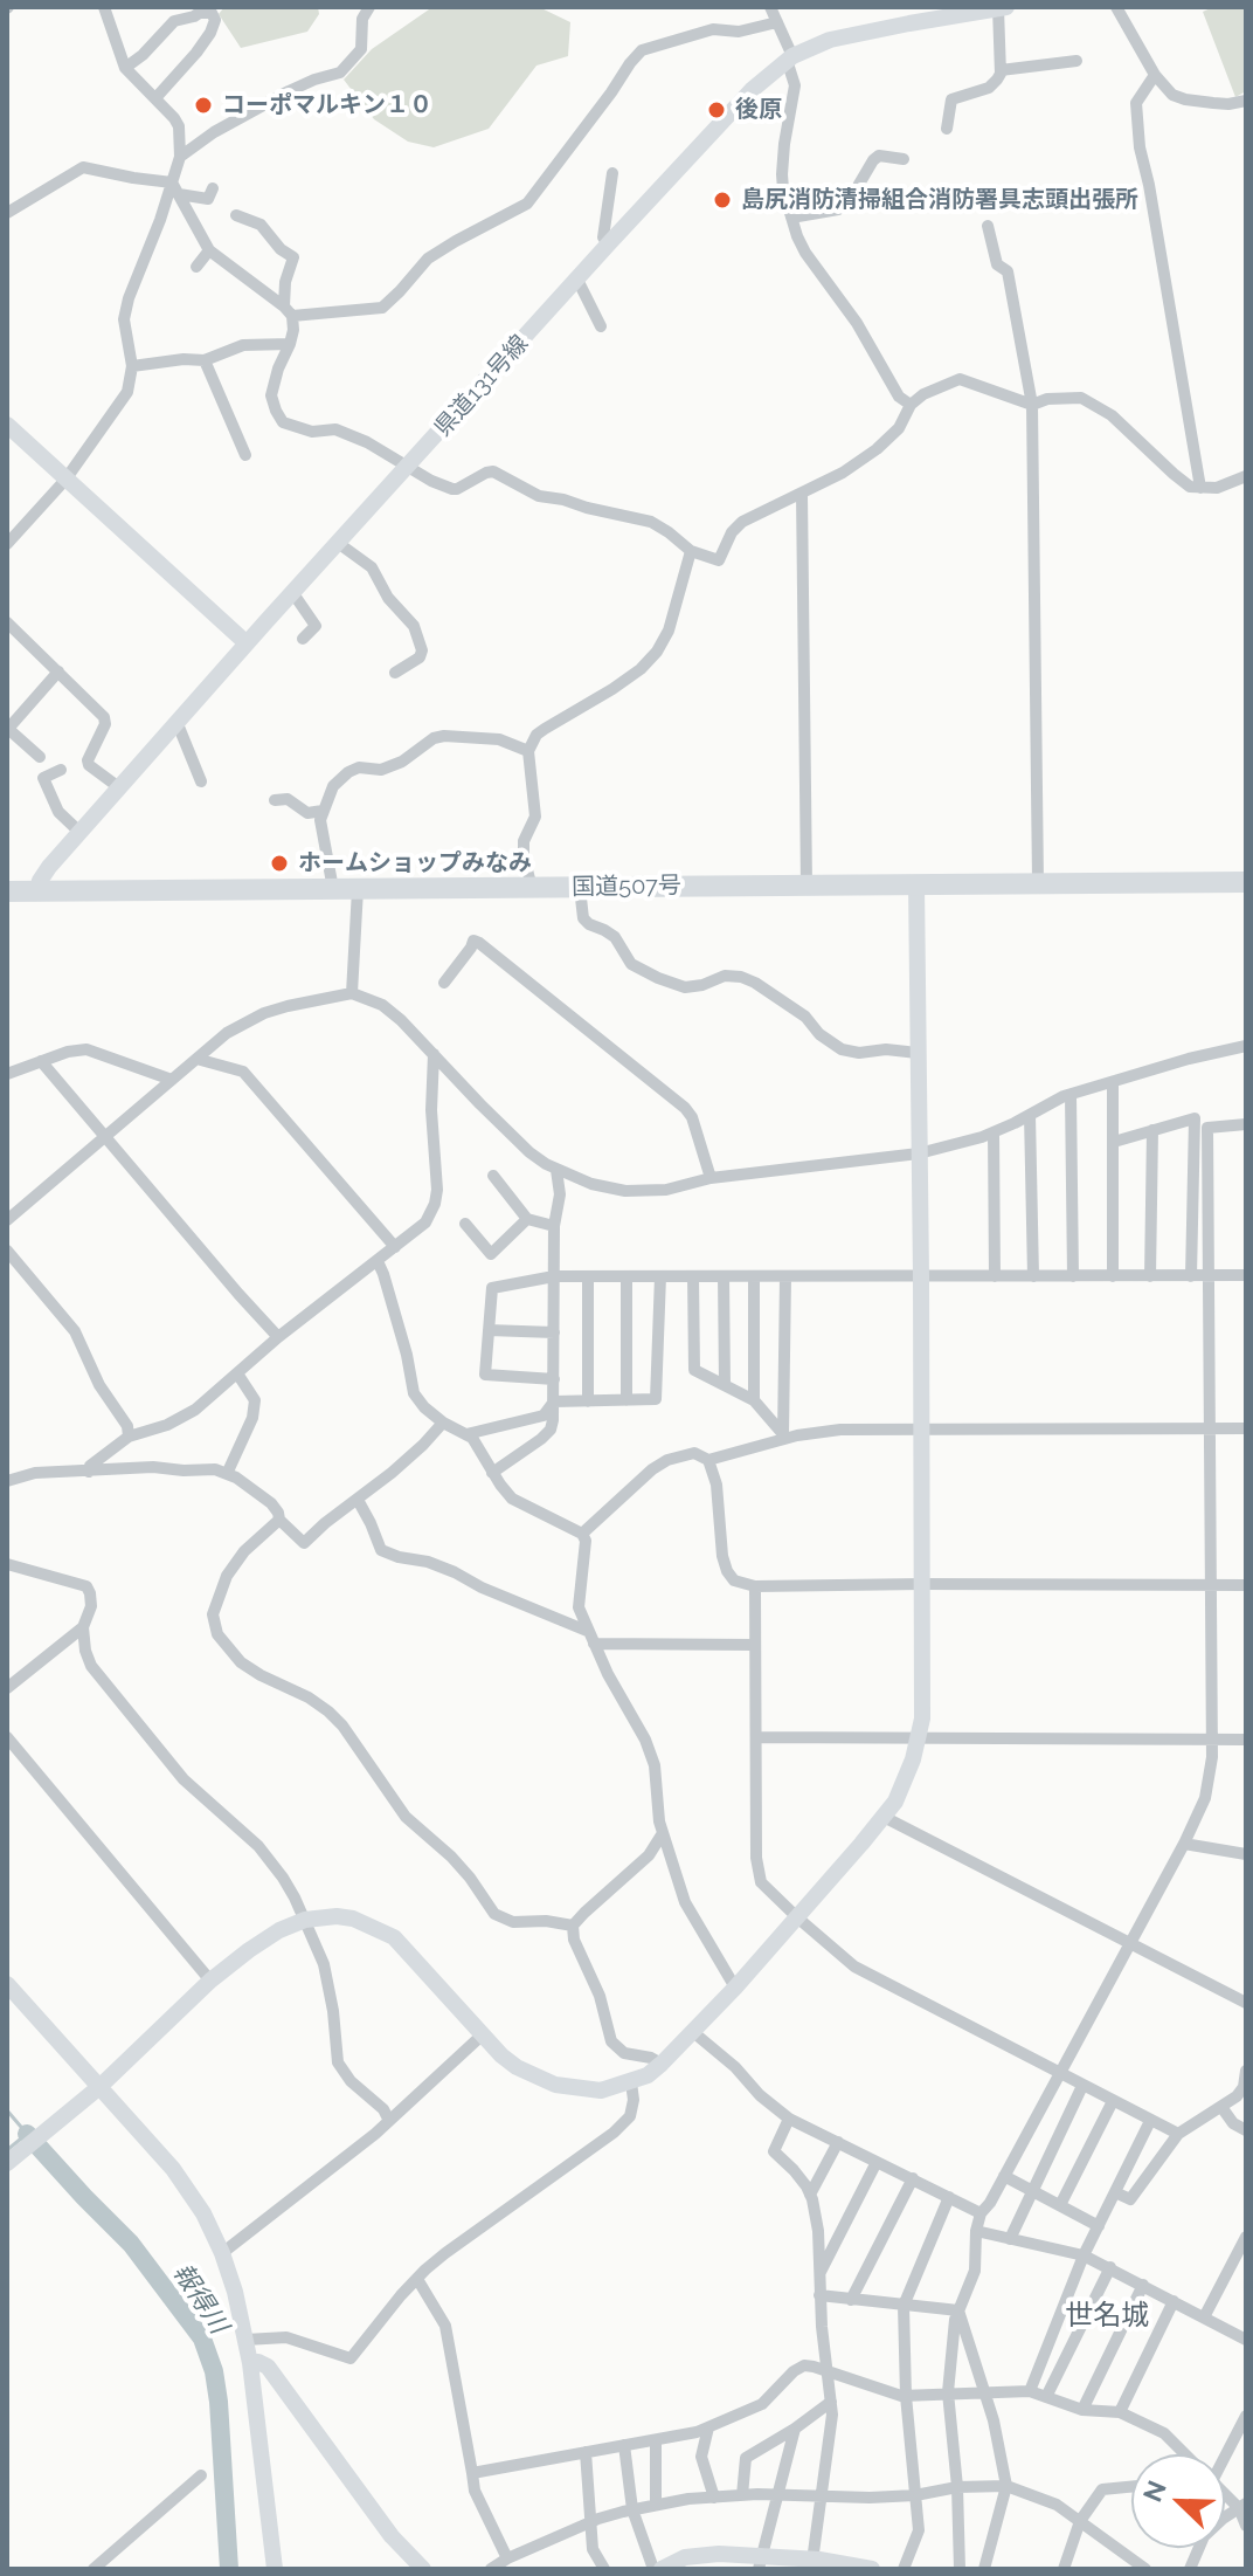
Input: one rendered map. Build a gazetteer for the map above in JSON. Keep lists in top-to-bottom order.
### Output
{
  "streets": {
    "highway": ["国道507号"],
    "street": ["県道131号線"]
  },
  "crossings": [
    ["県道131号線", "国道507号"]
  ],
  "districts": ["世名城"],
  "water": ["報得川"],
  "places": [
    "コーポマルキン１０",
    "後原",
    "島尻消防清掃組合消防署具志頭出張所",
    "ホームショップみなみ"
  ],
  "north": "top left"
}
